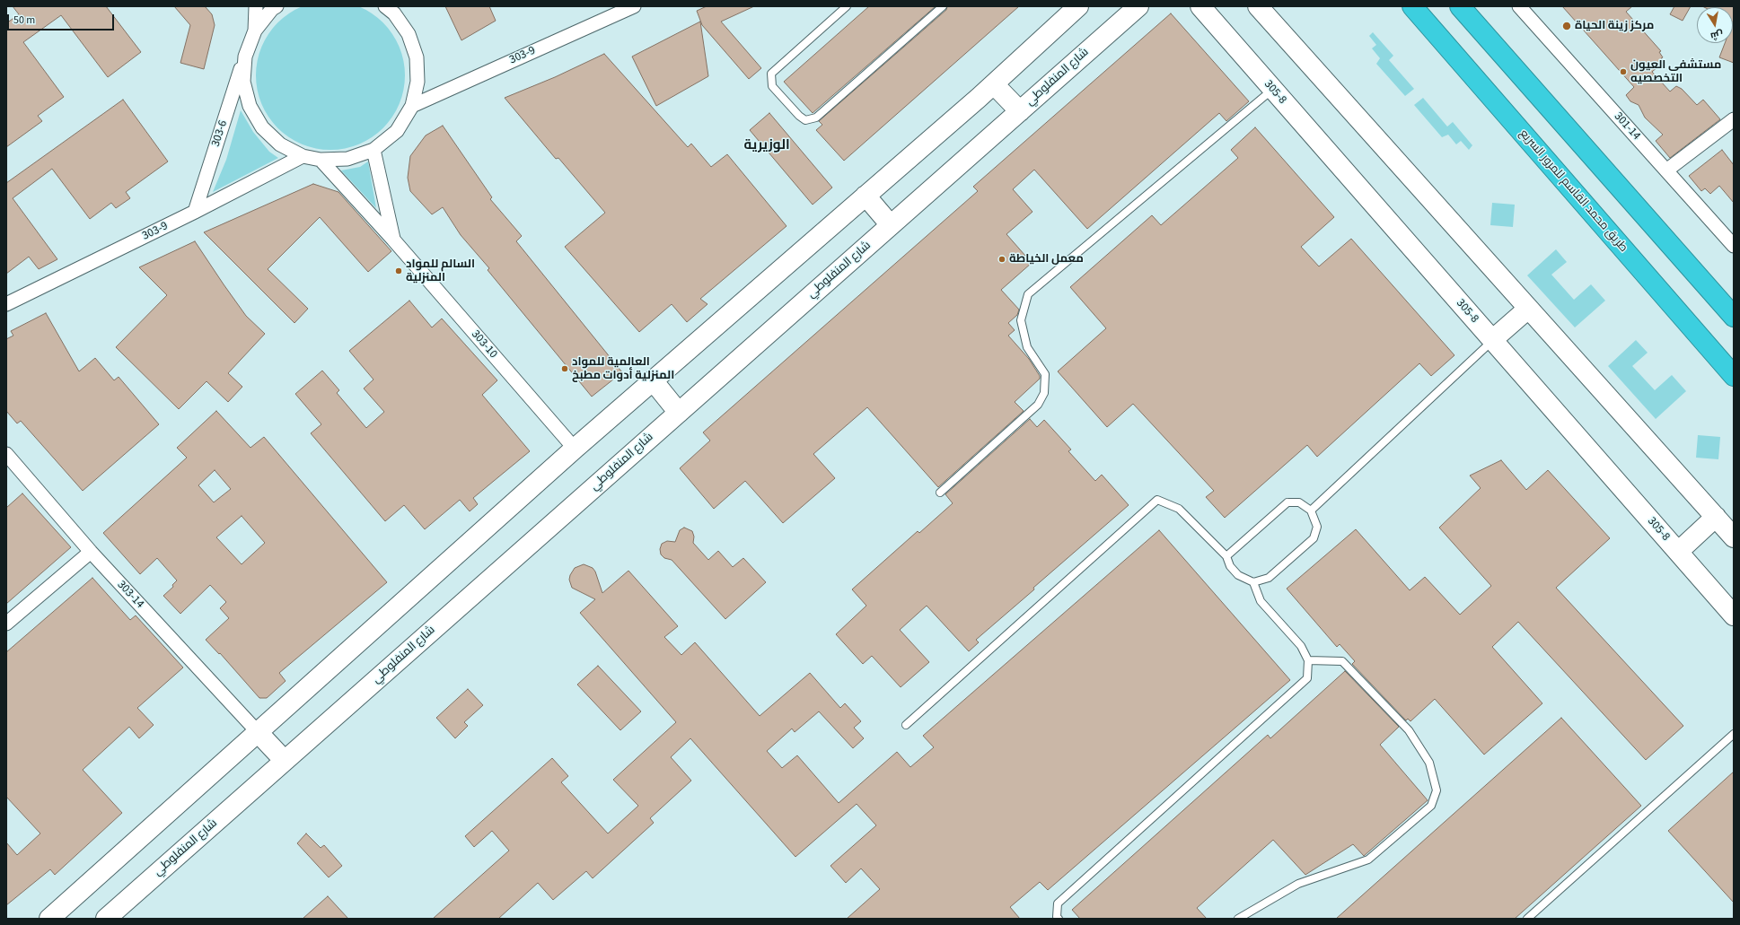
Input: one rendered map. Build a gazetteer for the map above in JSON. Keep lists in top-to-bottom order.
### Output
{
  "streets": {
    "highway": ["طريق محمد القاسم للمرور السريع"],
    "street": [
      "303-9",
      "شارع المنفلوطي",
      "305-8",
      "301-14",
      "303-6",
      "303-10",
      "303-14"
    ]
  },
  "crossings": [
    ["303-9", "303-6"]
  ],
  "districts": ["الوزيرية"],
  "places": [
    "مركز زينة الحياة",
    "مستشفى العيون التخصصيه",
    "معمل الخياطة",
    "السالم للمواد المنزلية",
    "العالمية للمواد المنزلية أدوات مطبخ"
  ],
  "scale_bar": "50 m",
  "north": "bottom"
}
